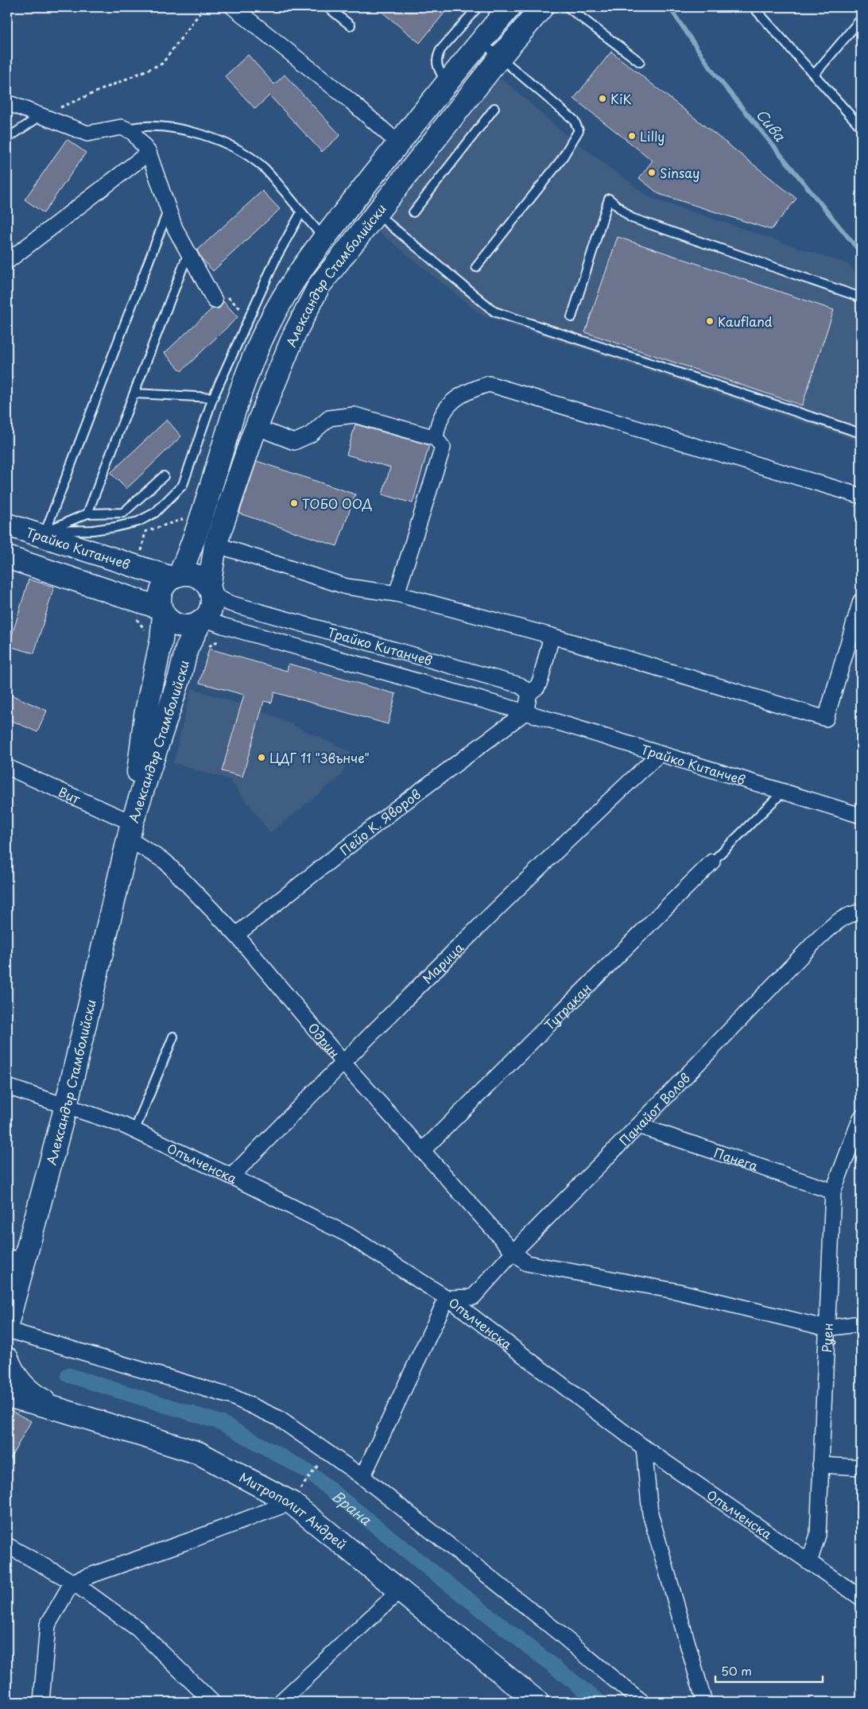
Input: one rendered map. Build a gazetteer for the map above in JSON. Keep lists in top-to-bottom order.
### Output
{
  "streets": {
    "main road": ["Александър Стамболийски", "Трайко Китанчев", "Митрополит Андрей"],
    "street": [
      "Вит",
      "Пейо К. Яворов",
      "Марица",
      "Тутракан",
      "Одрин",
      "Панайот Волов",
      "Панега",
      "Опълченска",
      "Руен"
    ]
  },
  "crossings": [
    ["Александър Стамболийски", "Трайко Китанчев"],
    ["Александър Стамболийски", "Вит"],
    ["Александър Стамболийски", "Одрин"],
    ["Александър Стамболийски", "Опълченска"],
    ["Трайко Китанчев", "Пейо К. Яворов"],
    ["Трайко Китанчев", "Марица"],
    ["Вит", "Одрин"],
    ["Пейо К. Яворов", "Одрин"],
    ["Марица", "Одрин"],
    ["Марица", "Опълченска"],
    ["Тутракан", "Одрин"],
    ["Одрин", "Панайот Волов"],
    ["Одрин", "Руен"],
    ["Панайот Волов", "Панега"],
    ["Панайот Волов", "Опълченска"],
    ["Панега", "Руен"],
    ["Опълченска", "Руен"]
  ],
  "water": ["Сива", "Врана"],
  "places": [
    "KiK",
    "Lilly",
    "Sinsay",
    "Kaufland",
    "ТОБО ООД",
    "ЦДГ 11 \"Звънче\""
  ],
  "scale_bar": "50 m"
}
